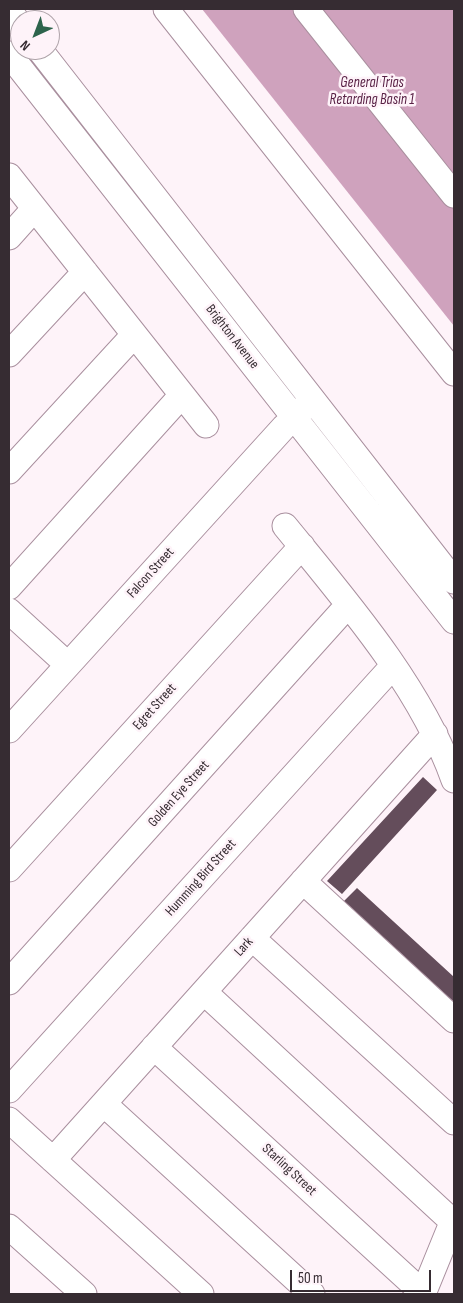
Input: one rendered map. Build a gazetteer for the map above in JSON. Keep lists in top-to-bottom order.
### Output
{
  "streets": {
    "street": [
      "Brighton Avenue",
      "Falcon Street",
      "Egret Street",
      "Golden Eye Street",
      "Humming Bird Street",
      "Lark",
      "Starling Street"
    ]
  },
  "crossings": [
    ["Brighton Avenue", "Falcon Street"],
    ["Lark", "Starling Street"]
  ],
  "water": ["General Trias Retarding Basin 1"],
  "scale_bar": "50 m",
  "north": "bottom left"
}
